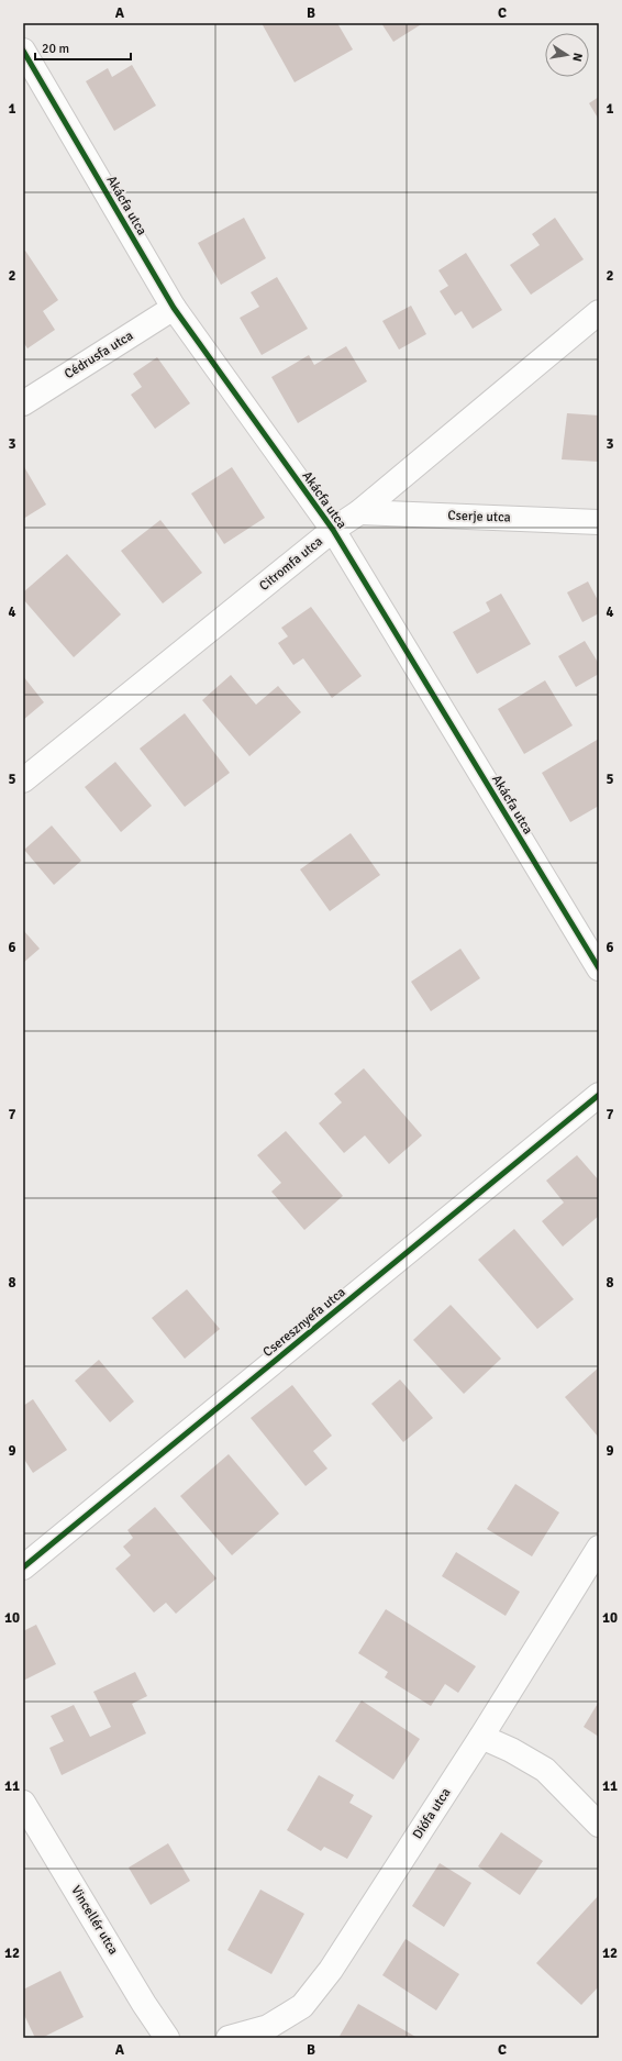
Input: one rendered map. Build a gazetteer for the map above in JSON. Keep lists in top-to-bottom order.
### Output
{
  "streets": {
    "street": [
      "Akácfa utca",
      "Cédrusfa utca",
      "Cserje utca",
      "Citromfa utca",
      "Cseresznyefa utca",
      "Diófa utca",
      "Vincellér utca"
    ]
  },
  "crossings": [
    ["Akácfa utca", "Cédrusfa utca"],
    ["Akácfa utca", "Citromfa utca"],
    ["Cserje utca", "Citromfa utca"]
  ],
  "scale_bar": "20 m",
  "north": "right",
  "grid": {
    "columns": ["A", "B", "C"],
    "rows": [
      "1",
      "2",
      "3",
      "4",
      "5",
      "6",
      "7",
      "8",
      "9",
      "10",
      "11",
      "12"
    ]
  }
}
